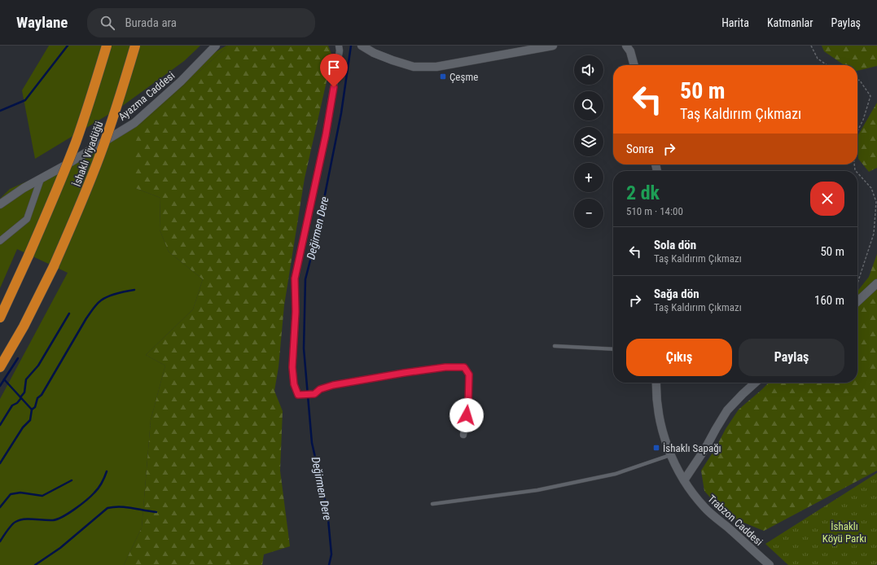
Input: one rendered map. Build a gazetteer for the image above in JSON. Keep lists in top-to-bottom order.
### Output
{
  "streets": {
    "highway": ["İshaklı Viyadüğü"],
    "street": ["Ayazma Caddesi", "Trabzon Caddesi"]
  },
  "water": ["Değirmen Dere"],
  "parks": ["İshaklı Köyü Parkı"],
  "places": {
    "transit": ["Çeşme", "İshaklı Sapağı"]
  },
  "page": {
    "header": "Waylane",
    "search": "Burada ara",
    "nav": ["Harita", "Katmanlar", "Paylaş"],
    "map_buttons": ["+", "−"],
    "turn": ["50 m", "Taş Kaldırım Çıkmazı"],
    "then": "Sonra",
    "heading": ["2 dk", "510 m · 14:00"],
    "list": [
      {
        "name": "Sola dön",
        "note": "Taş Kaldırım Çıkmazı",
        "value": "50 m"
      },
      {
        "name": "Sağa dön",
        "note": "Taş Kaldırım Çıkmazı",
        "value": "160 m"
      }
    ],
    "buttons": ["Çıkış", "Paylaş"]
  }
}
